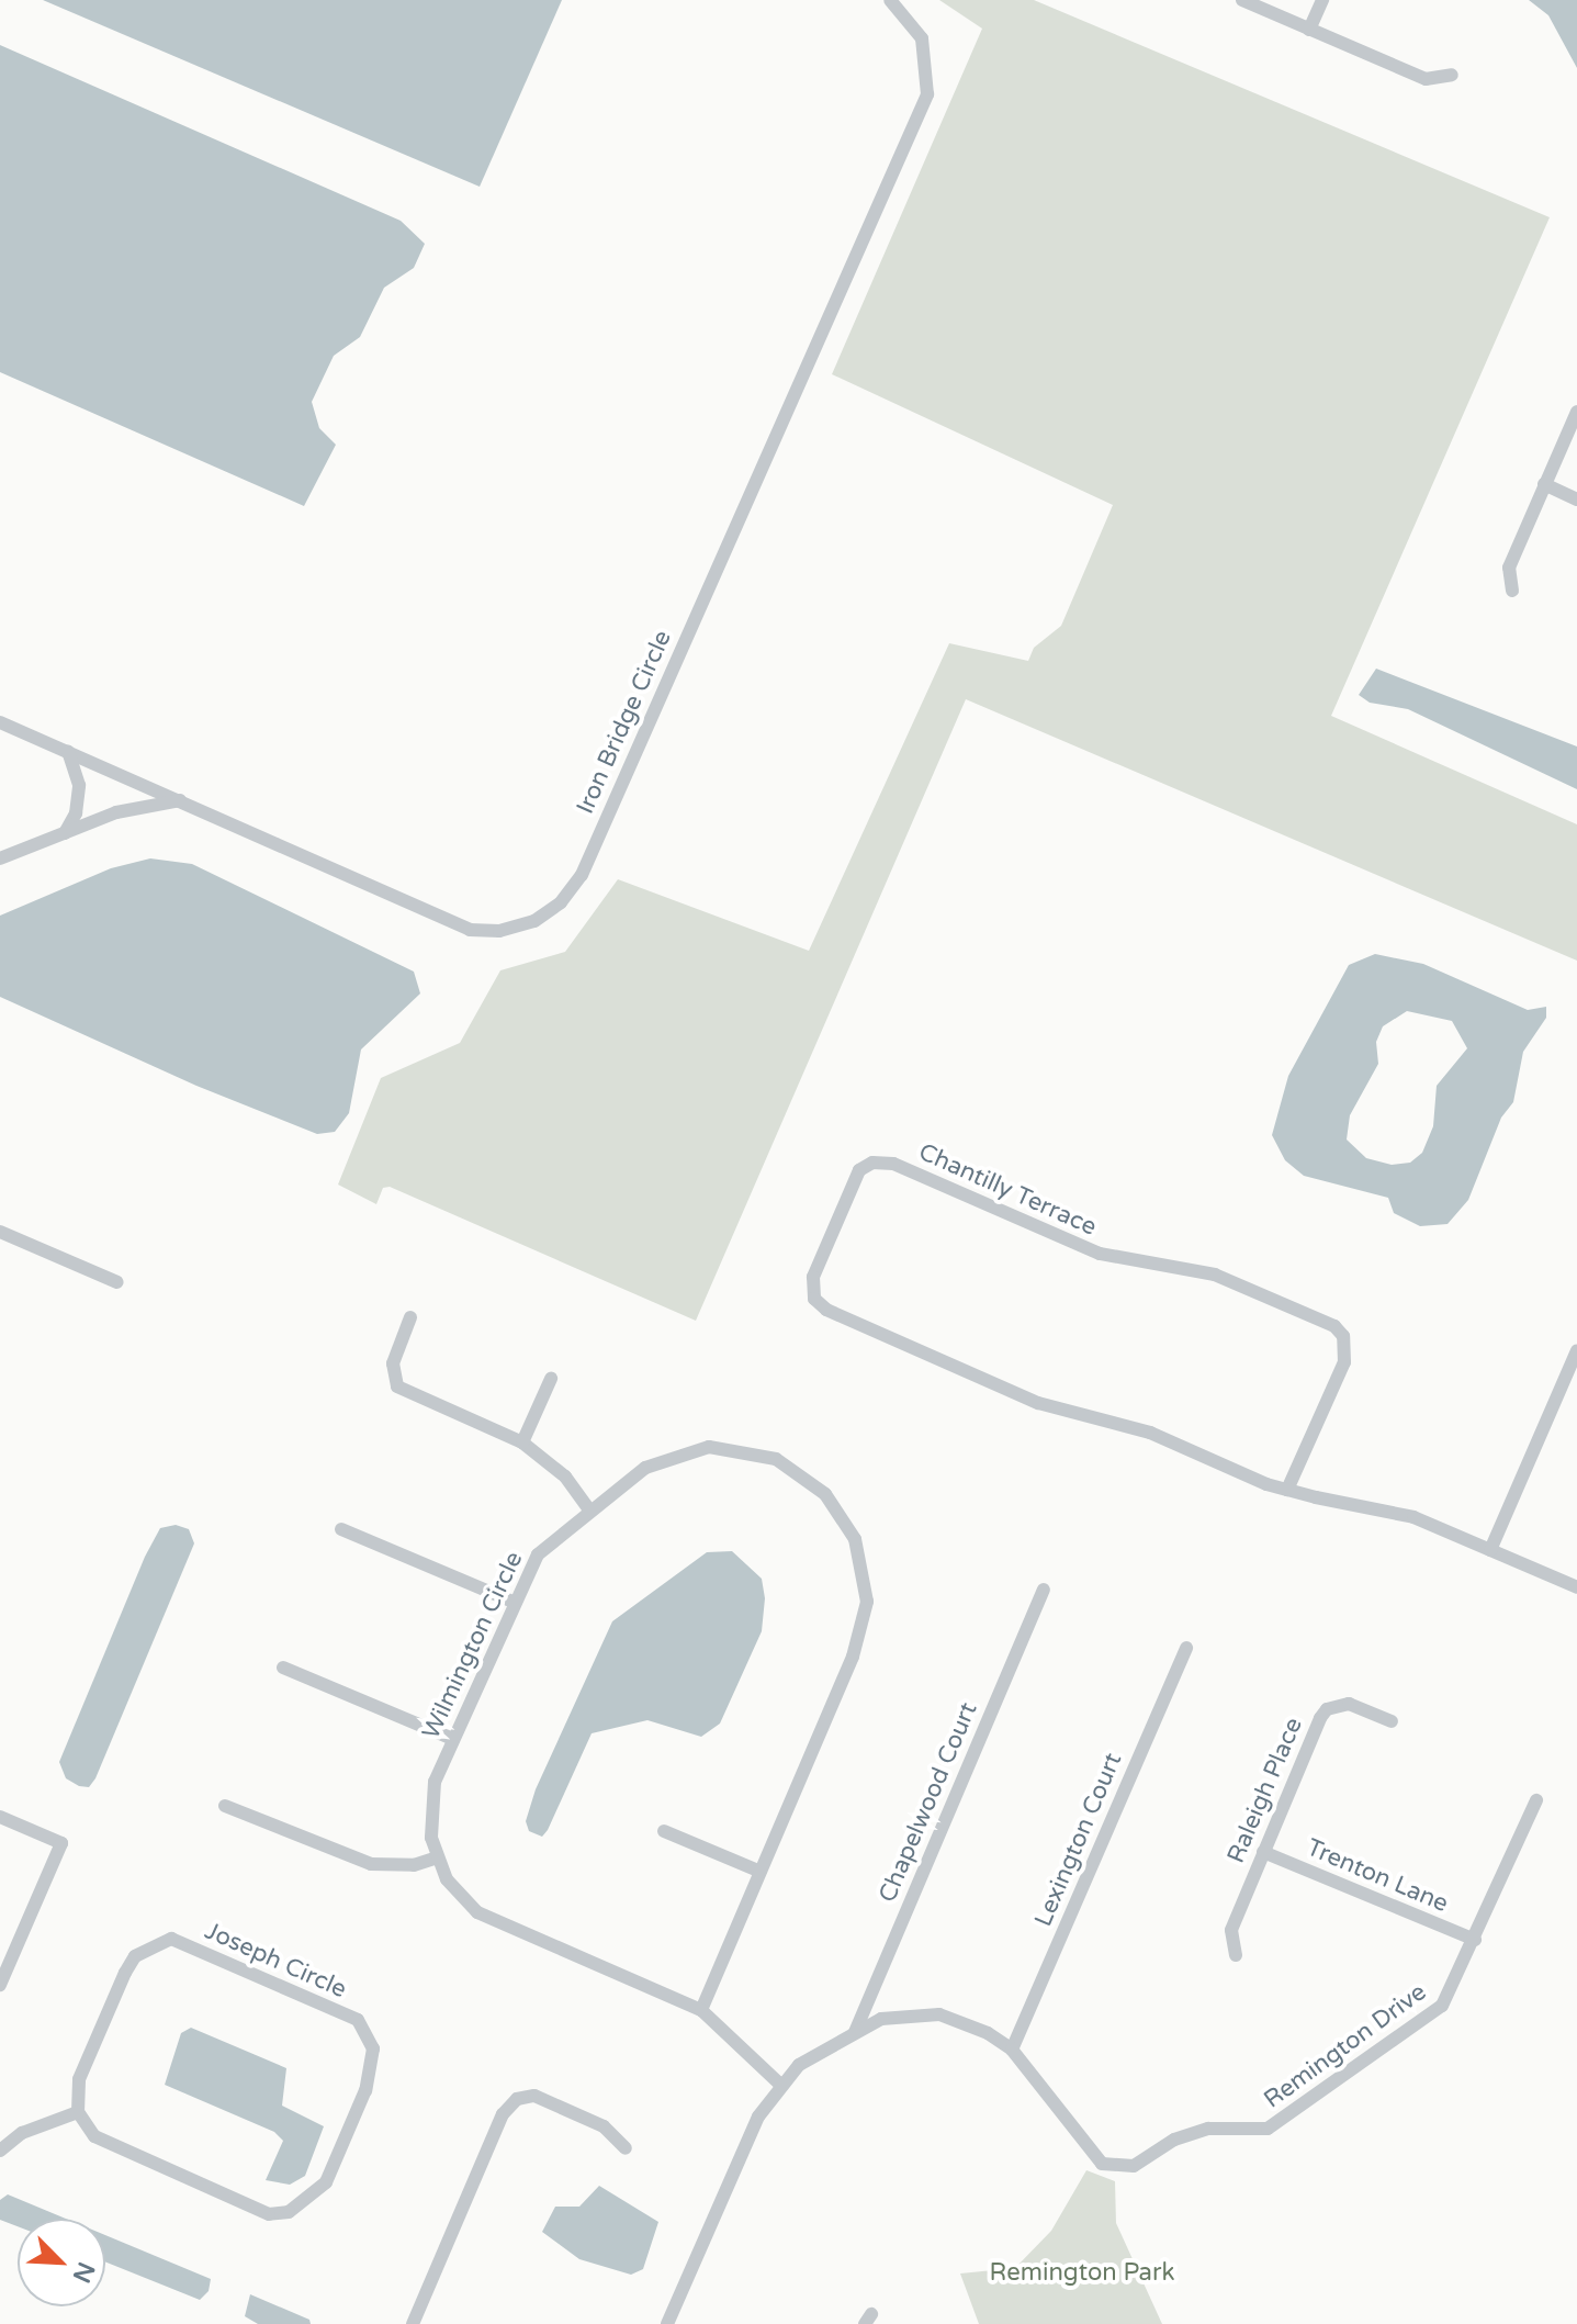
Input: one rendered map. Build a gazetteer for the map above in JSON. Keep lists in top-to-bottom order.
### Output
{
  "streets": {
    "street": [
      "Iron Bridge Circle",
      "Chantilly Terrace",
      "Wilmington Circle",
      "Raleigh Place",
      "Chapelwood Court",
      "Lexington Court",
      "Trenton Lane",
      "Joseph Circle",
      "Remington Drive"
    ]
  },
  "crossings": [
    ["Wilmington Circle", "Remington Drive"],
    ["Raleigh Place", "Trenton Lane"],
    ["Chapelwood Court", "Remington Drive"],
    ["Lexington Court", "Remington Drive"],
    ["Trenton Lane", "Remington Drive"]
  ],
  "parks": ["Remington Park"],
  "north": "bottom right"
}
